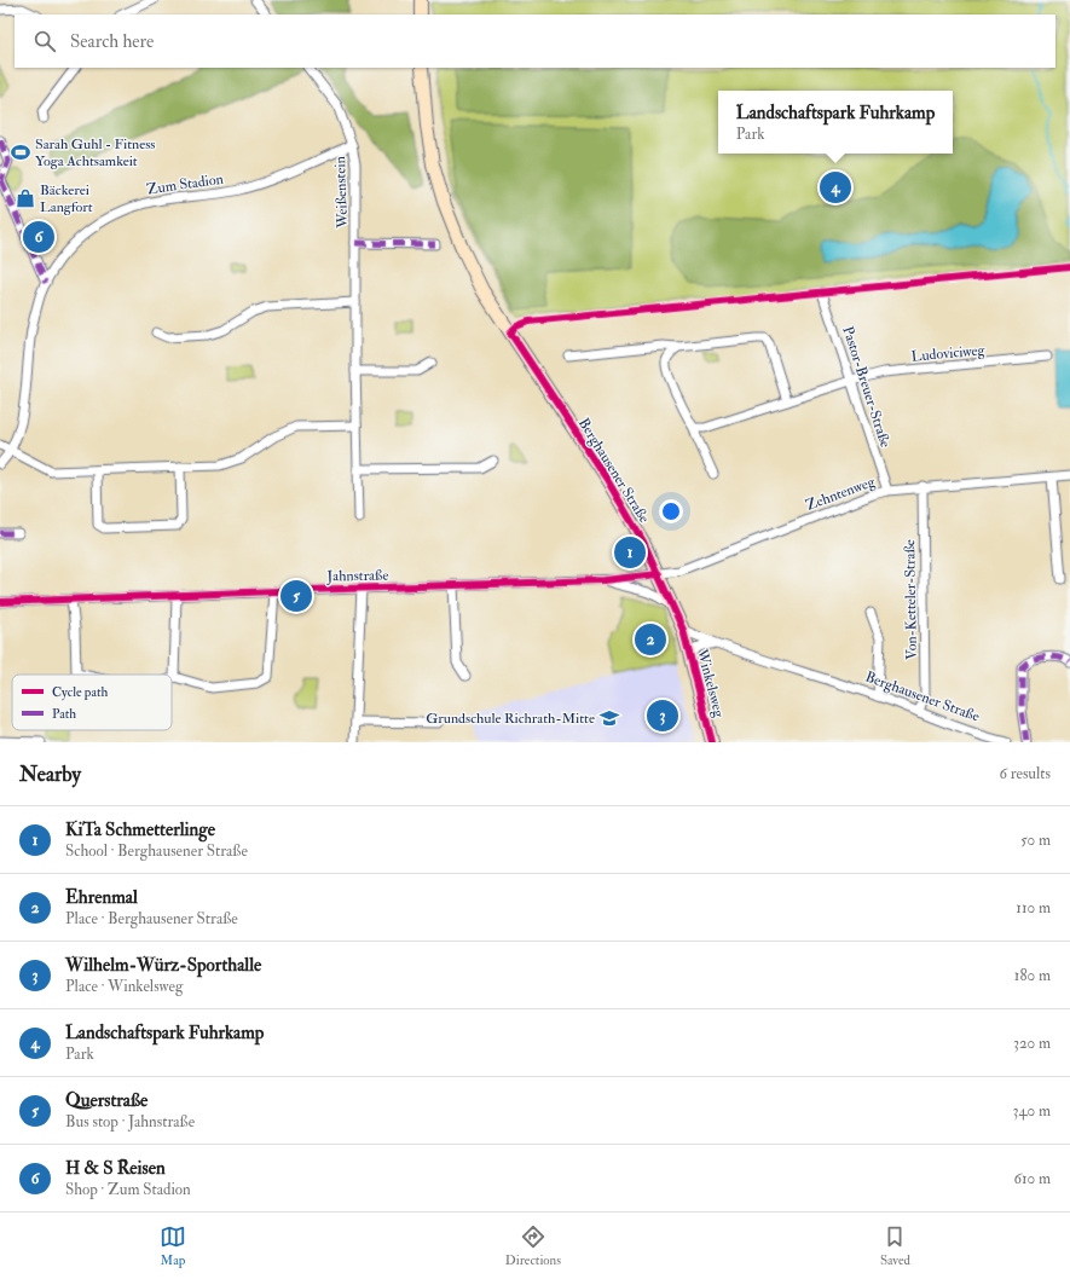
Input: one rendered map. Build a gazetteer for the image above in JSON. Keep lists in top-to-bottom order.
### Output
{
  "streets": {
    "main road": ["Berghausener Straße", "Winkelsweg"],
    "street": [
      "Zum Stadion",
      "Weißenstein",
      "Ludoviciweg",
      "Pastor-Breuer-Straße",
      "Zehntenweg",
      "Jahnstraße",
      "Von-Ketteler-Straße"
    ]
  },
  "crossings": [
    ["Zum Stadion", "Weißenstein"],
    ["Ludoviciweg", "Pastor-Breuer-Straße"],
    ["Pastor-Breuer-Straße", "Zehntenweg"],
    ["Berghausener Straße", "Zehntenweg"],
    ["Berghausener Straße", "Jahnstraße"],
    ["Berghausener Straße", "Von-Ketteler-Straße"],
    ["Berghausener Straße", "Winkelsweg"],
    ["Zehntenweg", "Jahnstraße"],
    ["Zehntenweg", "Von-Ketteler-Straße"]
  ],
  "places": {
    "sports": ["Sarah Guhl - Fitness Yoga Achtsamkeit"],
    "shop": ["Bäckerei Langfort"],
    "school or university": ["Grundschule Richrath-Mitte"]
  },
  "legend": ["Cycle path", "Path"],
  "page": {
    "search": "Search here",
    "popup": ["Landschaftspark Fuhrkamp", "Park"],
    "pins": [
      "4",
      "6",
      "1",
      "5",
      "2",
      "3"
    ],
    "heading": ["Nearby", "6 results"],
    "list": [
      {
        "mark": "1",
        "name": "KiTa Schmetterlinge",
        "note": "School · Berghausener Straße",
        "value": "50 m"
      },
      {
        "mark": "2",
        "name": "Ehrenmal",
        "note": "Place · Berghausener Straße",
        "value": "110 m"
      },
      {
        "mark": "3",
        "name": "Wilhelm-Würz-Sporthalle",
        "note": "Place · Winkelsweg",
        "value": "180 m"
      },
      {
        "mark": "4",
        "name": "Landschaftspark Fuhrkamp",
        "note": "Park",
        "value": "320 m"
      },
      {
        "mark": "5",
        "name": "Querstraße",
        "note": "Bus stop · Jahnstraße",
        "value": "340 m"
      },
      {
        "mark": "6",
        "name": "H & S Reisen",
        "note": "Shop · Zum Stadion",
        "value": "610 m"
      }
    ],
    "nav": ["Map", "Directions", "Saved"]
  }
}
